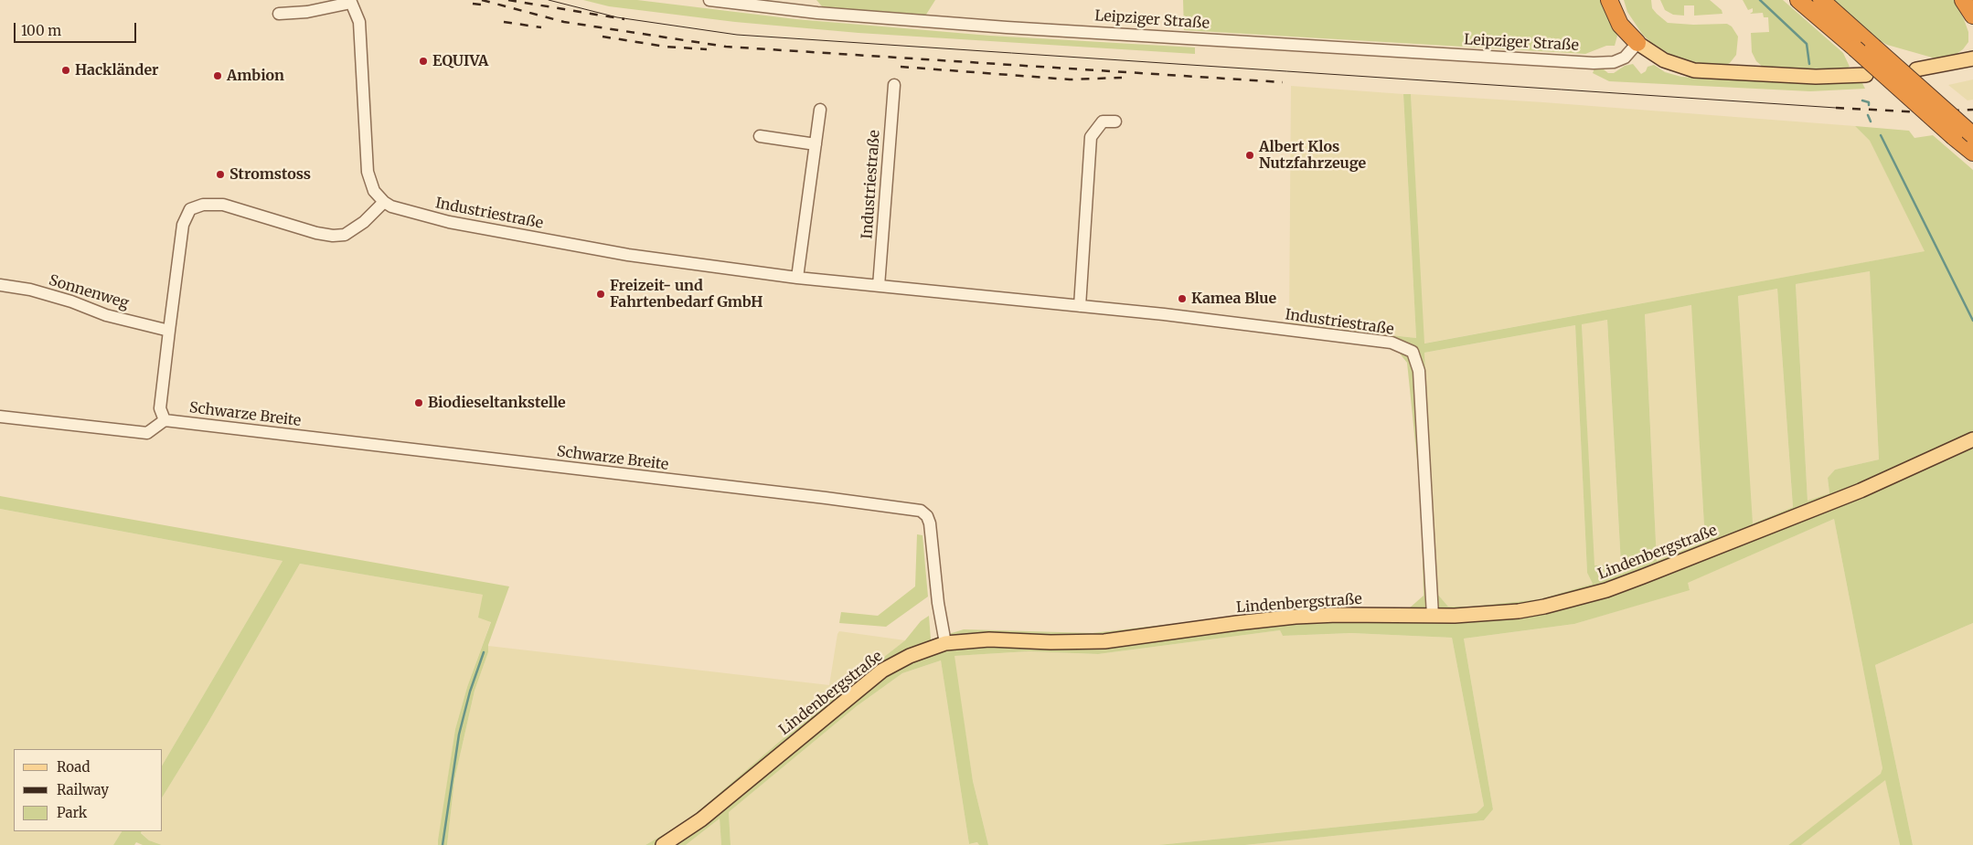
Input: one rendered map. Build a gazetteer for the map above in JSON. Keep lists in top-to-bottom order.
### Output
{
  "streets": {
    "main road": ["Lindenbergstraße"],
    "street": [
      "Leipziger Straße",
      "Industriestraße",
      "Sonnenweg",
      "Schwarze Breite"
    ]
  },
  "crossings": [
    ["Industriestraße", "Lindenbergstraße"],
    ["Schwarze Breite", "Lindenbergstraße"]
  ],
  "places": [
    "EQUIVA",
    "Hackländer",
    "Ambion",
    "Albert Klos Nutzfahrzeuge",
    "Stromstoss",
    "Freizeit- und Fahrtenbedarf GmbH",
    "Kamea Blue",
    "Biodieseltankstelle"
  ],
  "legend": ["Road", "Railway", "Park"],
  "scale_bar": "100 m"
}
